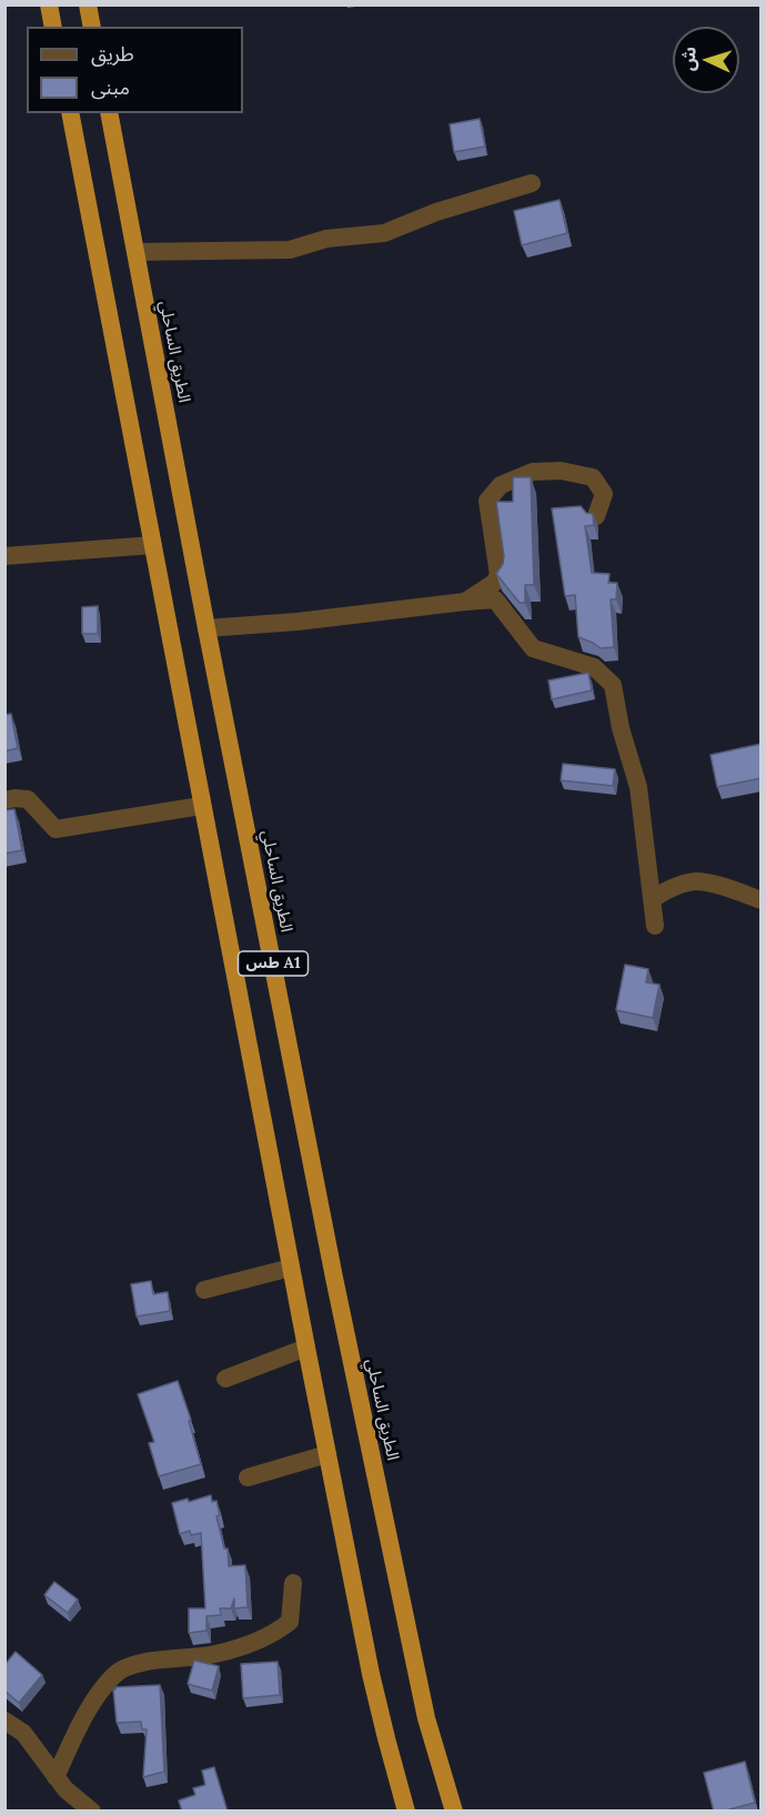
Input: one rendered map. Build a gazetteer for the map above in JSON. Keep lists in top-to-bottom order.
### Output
{
  "streets": {
    "highway": ["الطريق الساحلي", "طس A1"]
  },
  "legend": ["طريق", "مبنى"],
  "north": "left"
}
